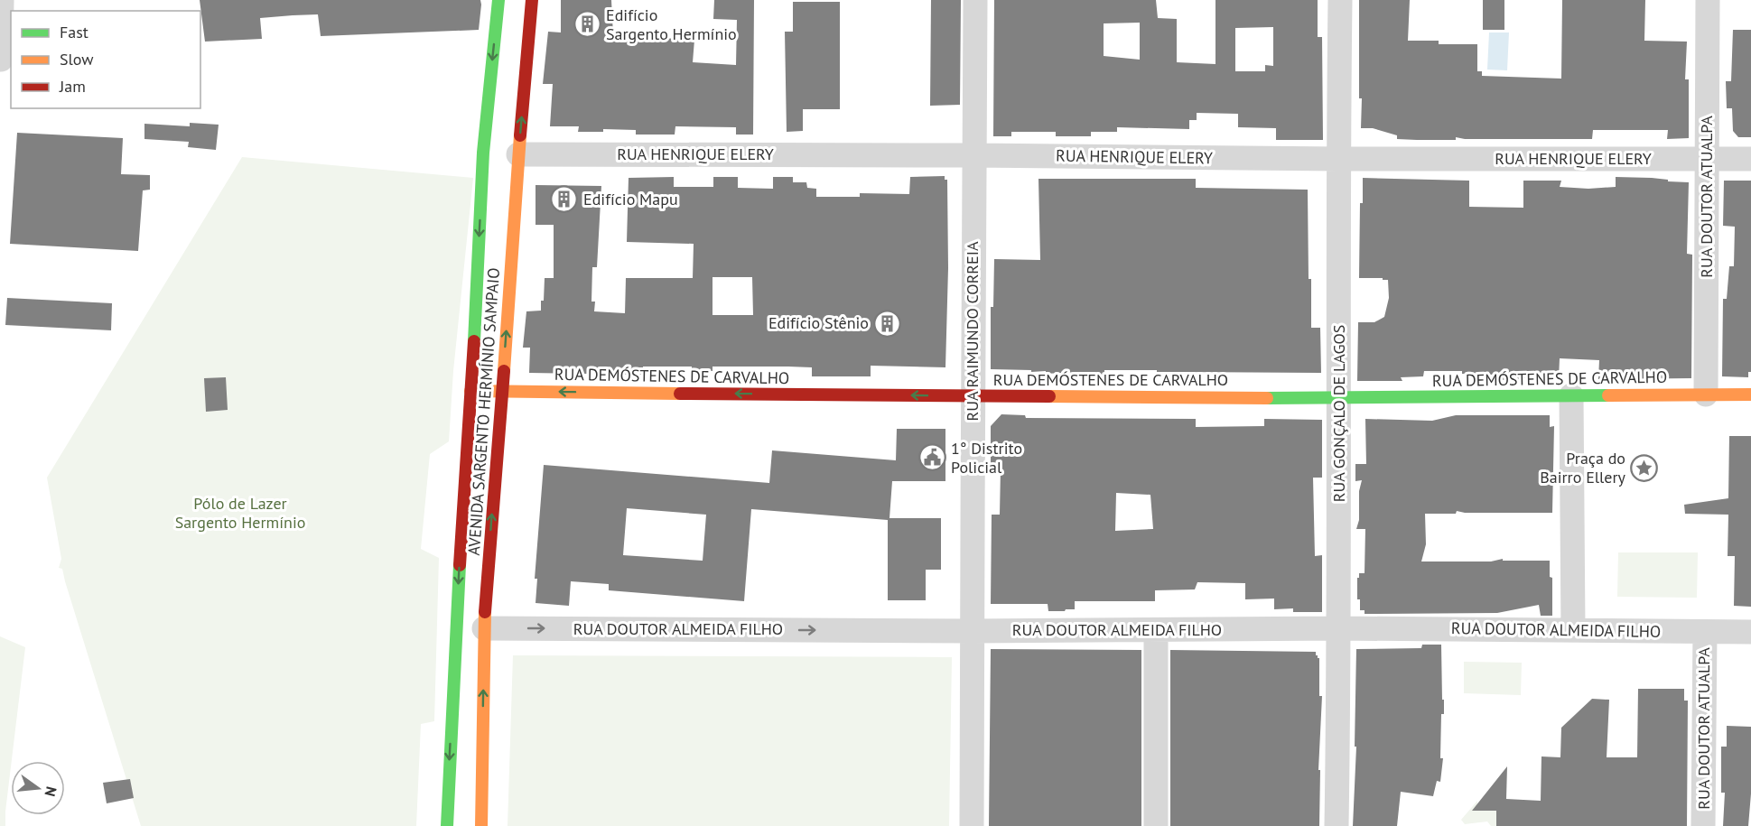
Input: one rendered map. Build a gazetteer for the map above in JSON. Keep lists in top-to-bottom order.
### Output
{
  "streets": {
    "main road": ["RUA DEMÓSTENES DE CARVALHO", "AVENIDA SARGENTO HERMÍNIO SAMPAIO"],
    "street": [
      "RUA HENRIQUE ELERY",
      "RUA DOUTOR ATUALPA",
      "RUA RAIMUNDO CORREIA",
      "RUA GONÇALO DE LAGOS",
      "RUA DOUTOR ALMEIDA FILHO"
    ]
  },
  "crossings": [
    ["RUA HENRIQUE ELERY", "RUA DOUTOR ATUALPA"],
    ["RUA HENRIQUE ELERY", "RUA RAIMUNDO CORREIA"],
    ["RUA HENRIQUE ELERY", "AVENIDA SARGENTO HERMÍNIO SAMPAIO"],
    ["RUA HENRIQUE ELERY", "RUA GONÇALO DE LAGOS"],
    ["RUA DOUTOR ATUALPA", "RUA DEMÓSTENES DE CARVALHO"],
    ["RUA DOUTOR ATUALPA", "RUA DOUTOR ALMEIDA FILHO"],
    ["RUA RAIMUNDO CORREIA", "RUA DEMÓSTENES DE CARVALHO"],
    ["RUA RAIMUNDO CORREIA", "RUA DOUTOR ALMEIDA FILHO"],
    ["RUA DEMÓSTENES DE CARVALHO", "AVENIDA SARGENTO HERMÍNIO SAMPAIO"],
    ["RUA DEMÓSTENES DE CARVALHO", "RUA GONÇALO DE LAGOS"],
    ["AVENIDA SARGENTO HERMÍNIO SAMPAIO", "RUA DOUTOR ALMEIDA FILHO"],
    ["RUA GONÇALO DE LAGOS", "RUA DOUTOR ALMEIDA FILHO"]
  ],
  "one_way": ["RUA DEMÓSTENES DE CARVALHO", "RUA DOUTOR ALMEIDA FILHO"],
  "parks": ["Pólo de Lazer Sargento Hermínio"],
  "places": {
    "building": ["Edifício Sargento Hermínio", "Edifício Mapu", "Edifício Stênio"],
    "public building": ["1° Distrito Policial"],
    "place": ["Praça do Bairro Ellery"]
  },
  "legend": ["Fast", "Slow", "Jam"],
  "north": "right"
}
